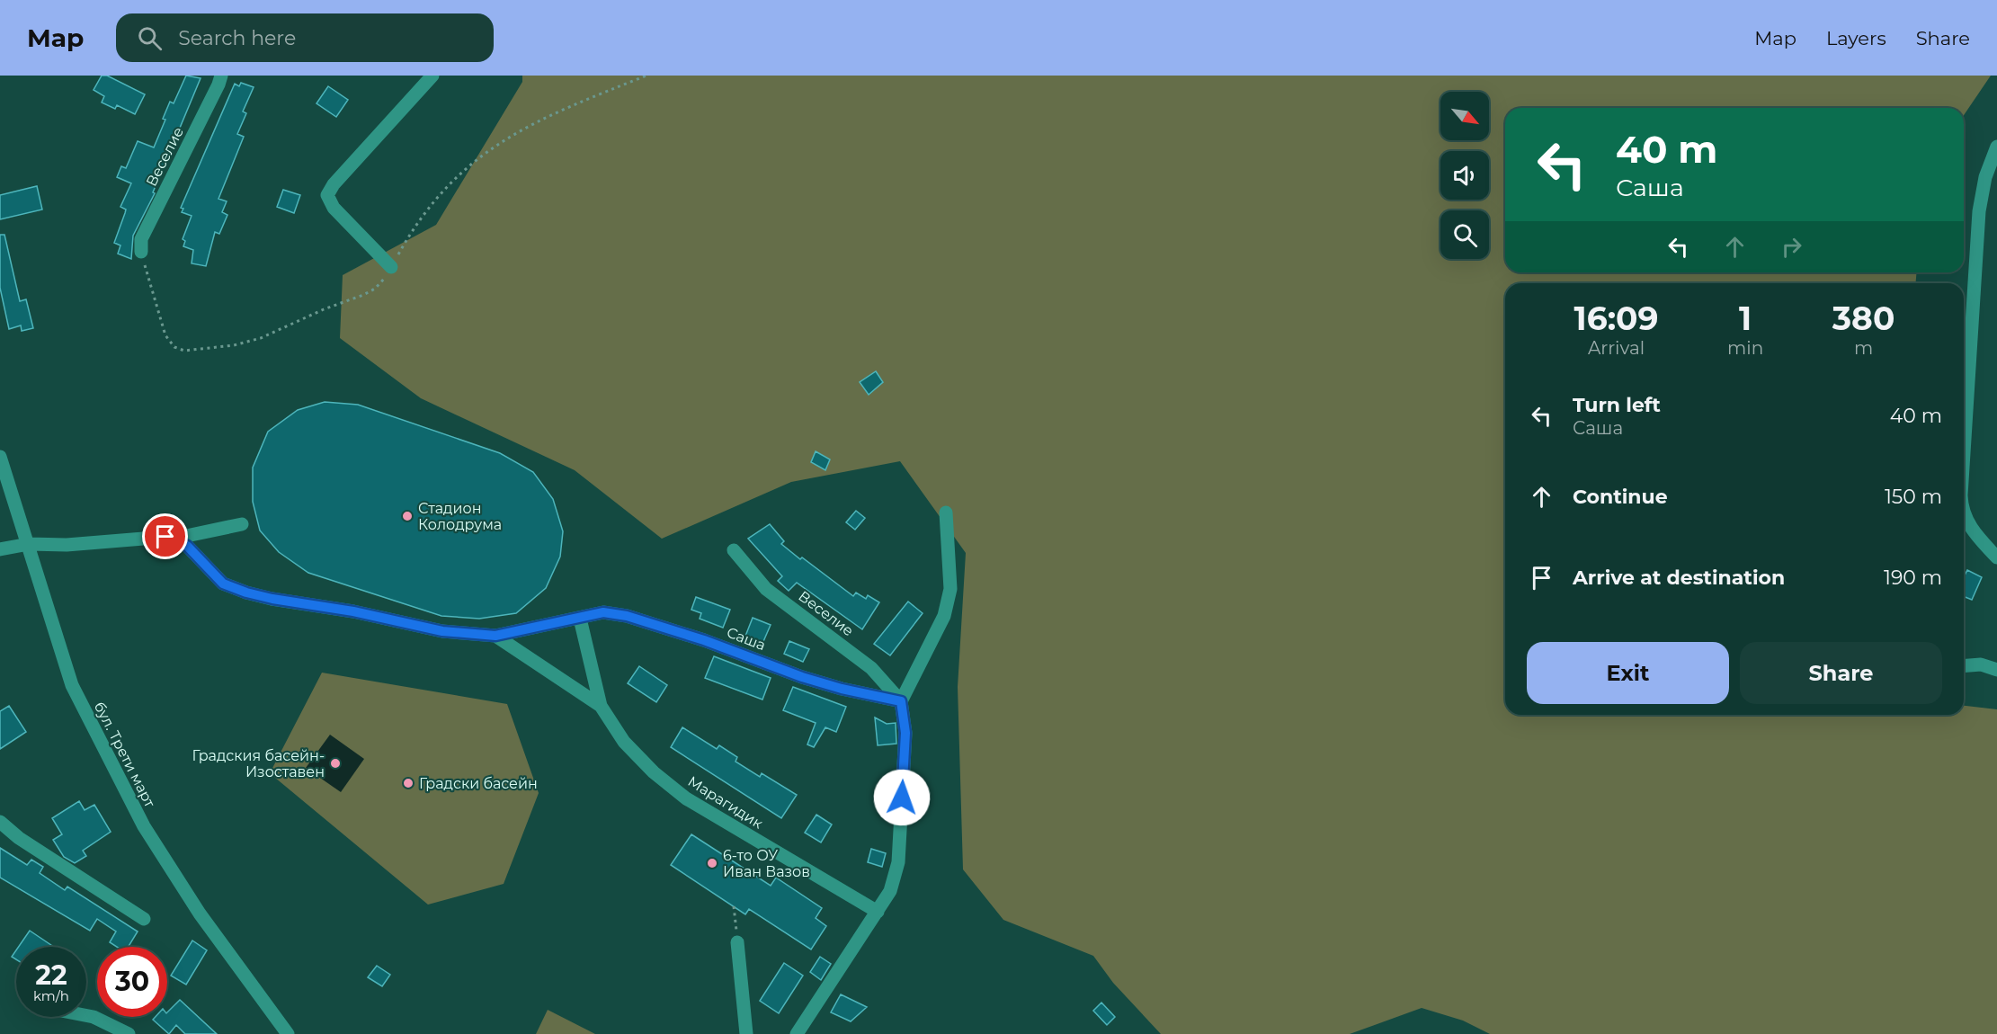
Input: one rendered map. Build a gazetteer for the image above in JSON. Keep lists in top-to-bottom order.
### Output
{
  "streets": {
    "street": [
      "Веселие",
      "Саша",
      "бул. Трети март",
      "Марагидик"
    ]
  },
  "crossings": [
    ["Веселие", "Саша"],
    ["Саша", "Марагидик"]
  ],
  "places": [
    "Стадион Колодрума",
    "Градския басейн- Изоставен",
    "Градски басейн",
    "6-то ОУ Иван Вазов"
  ],
  "north": "bottom right",
  "page": {
    "header": "Map",
    "search": "Search here",
    "nav": ["Map", "Layers", "Share"],
    "turn": ["40 m", "Саша"],
    "eta": [
      "16:09",
      "Arrival",
      "1",
      "min",
      "380",
      "m"
    ],
    "list": [
      {
        "name": "Turn left",
        "note": "Саша",
        "value": "40 m"
      },
      {
        "name": "Continue",
        "value": "150 m"
      },
      {
        "name": "Arrive at destination",
        "value": "190 m"
      }
    ],
    "buttons": ["Exit", "Share"],
    "speed": "22 km/h",
    "limit": "30"
  }
}
